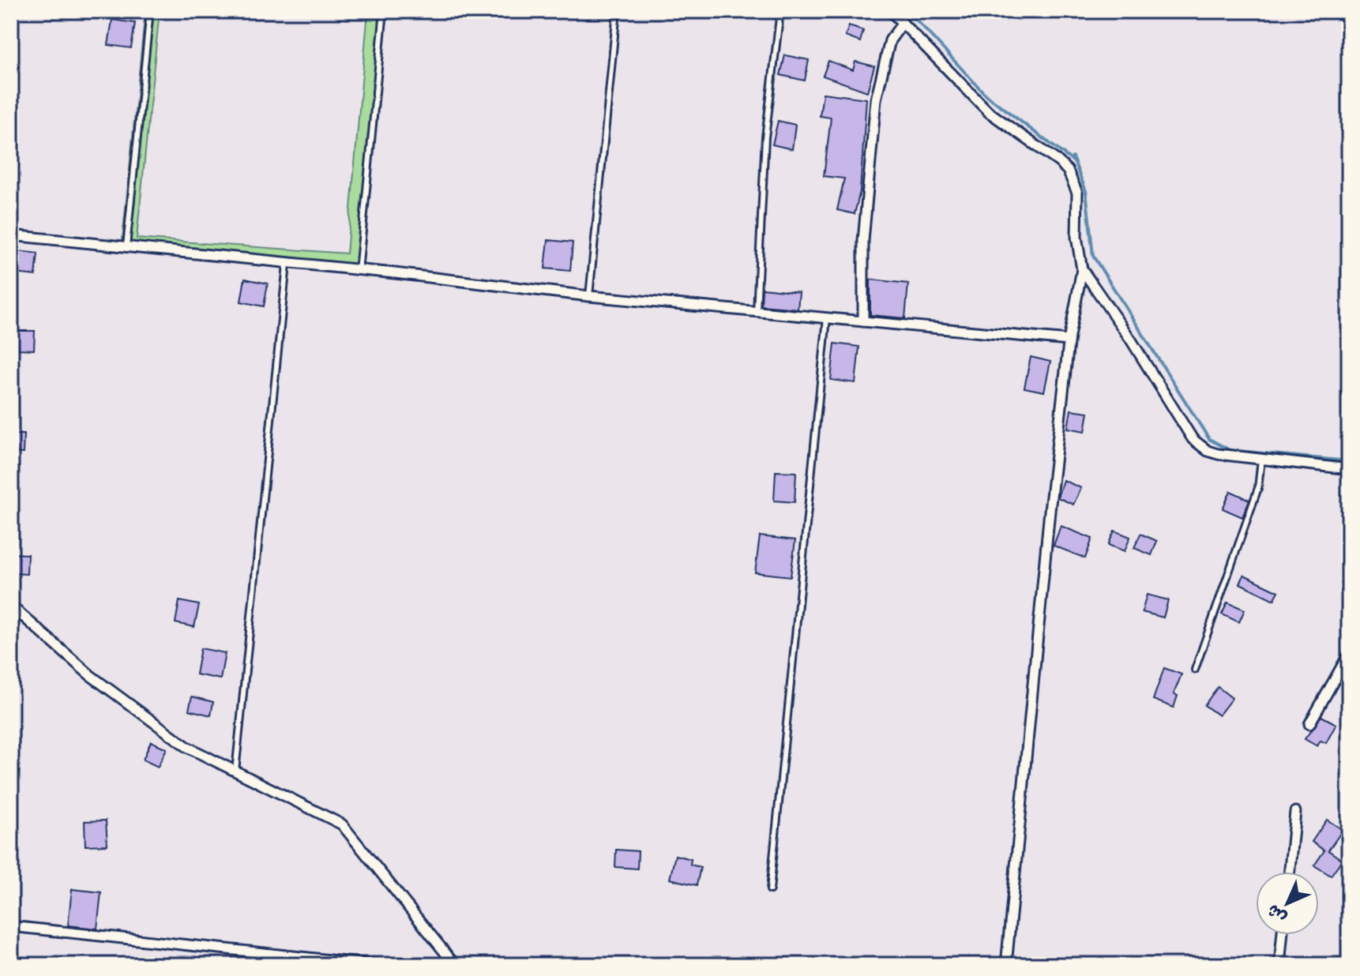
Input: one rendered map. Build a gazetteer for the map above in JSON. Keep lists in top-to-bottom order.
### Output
{
  "north": "bottom left"
}
